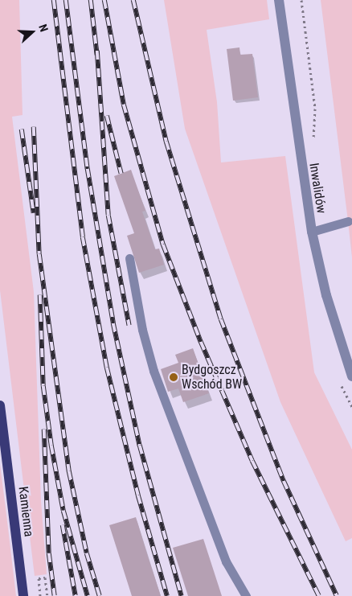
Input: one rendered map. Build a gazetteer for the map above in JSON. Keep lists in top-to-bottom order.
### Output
{
  "streets": {
    "main road": ["Kamienna"],
    "street": ["Inwalidów"]
  },
  "places": ["Bydgoszcz Wschód BW"],
  "north": "right"
}
